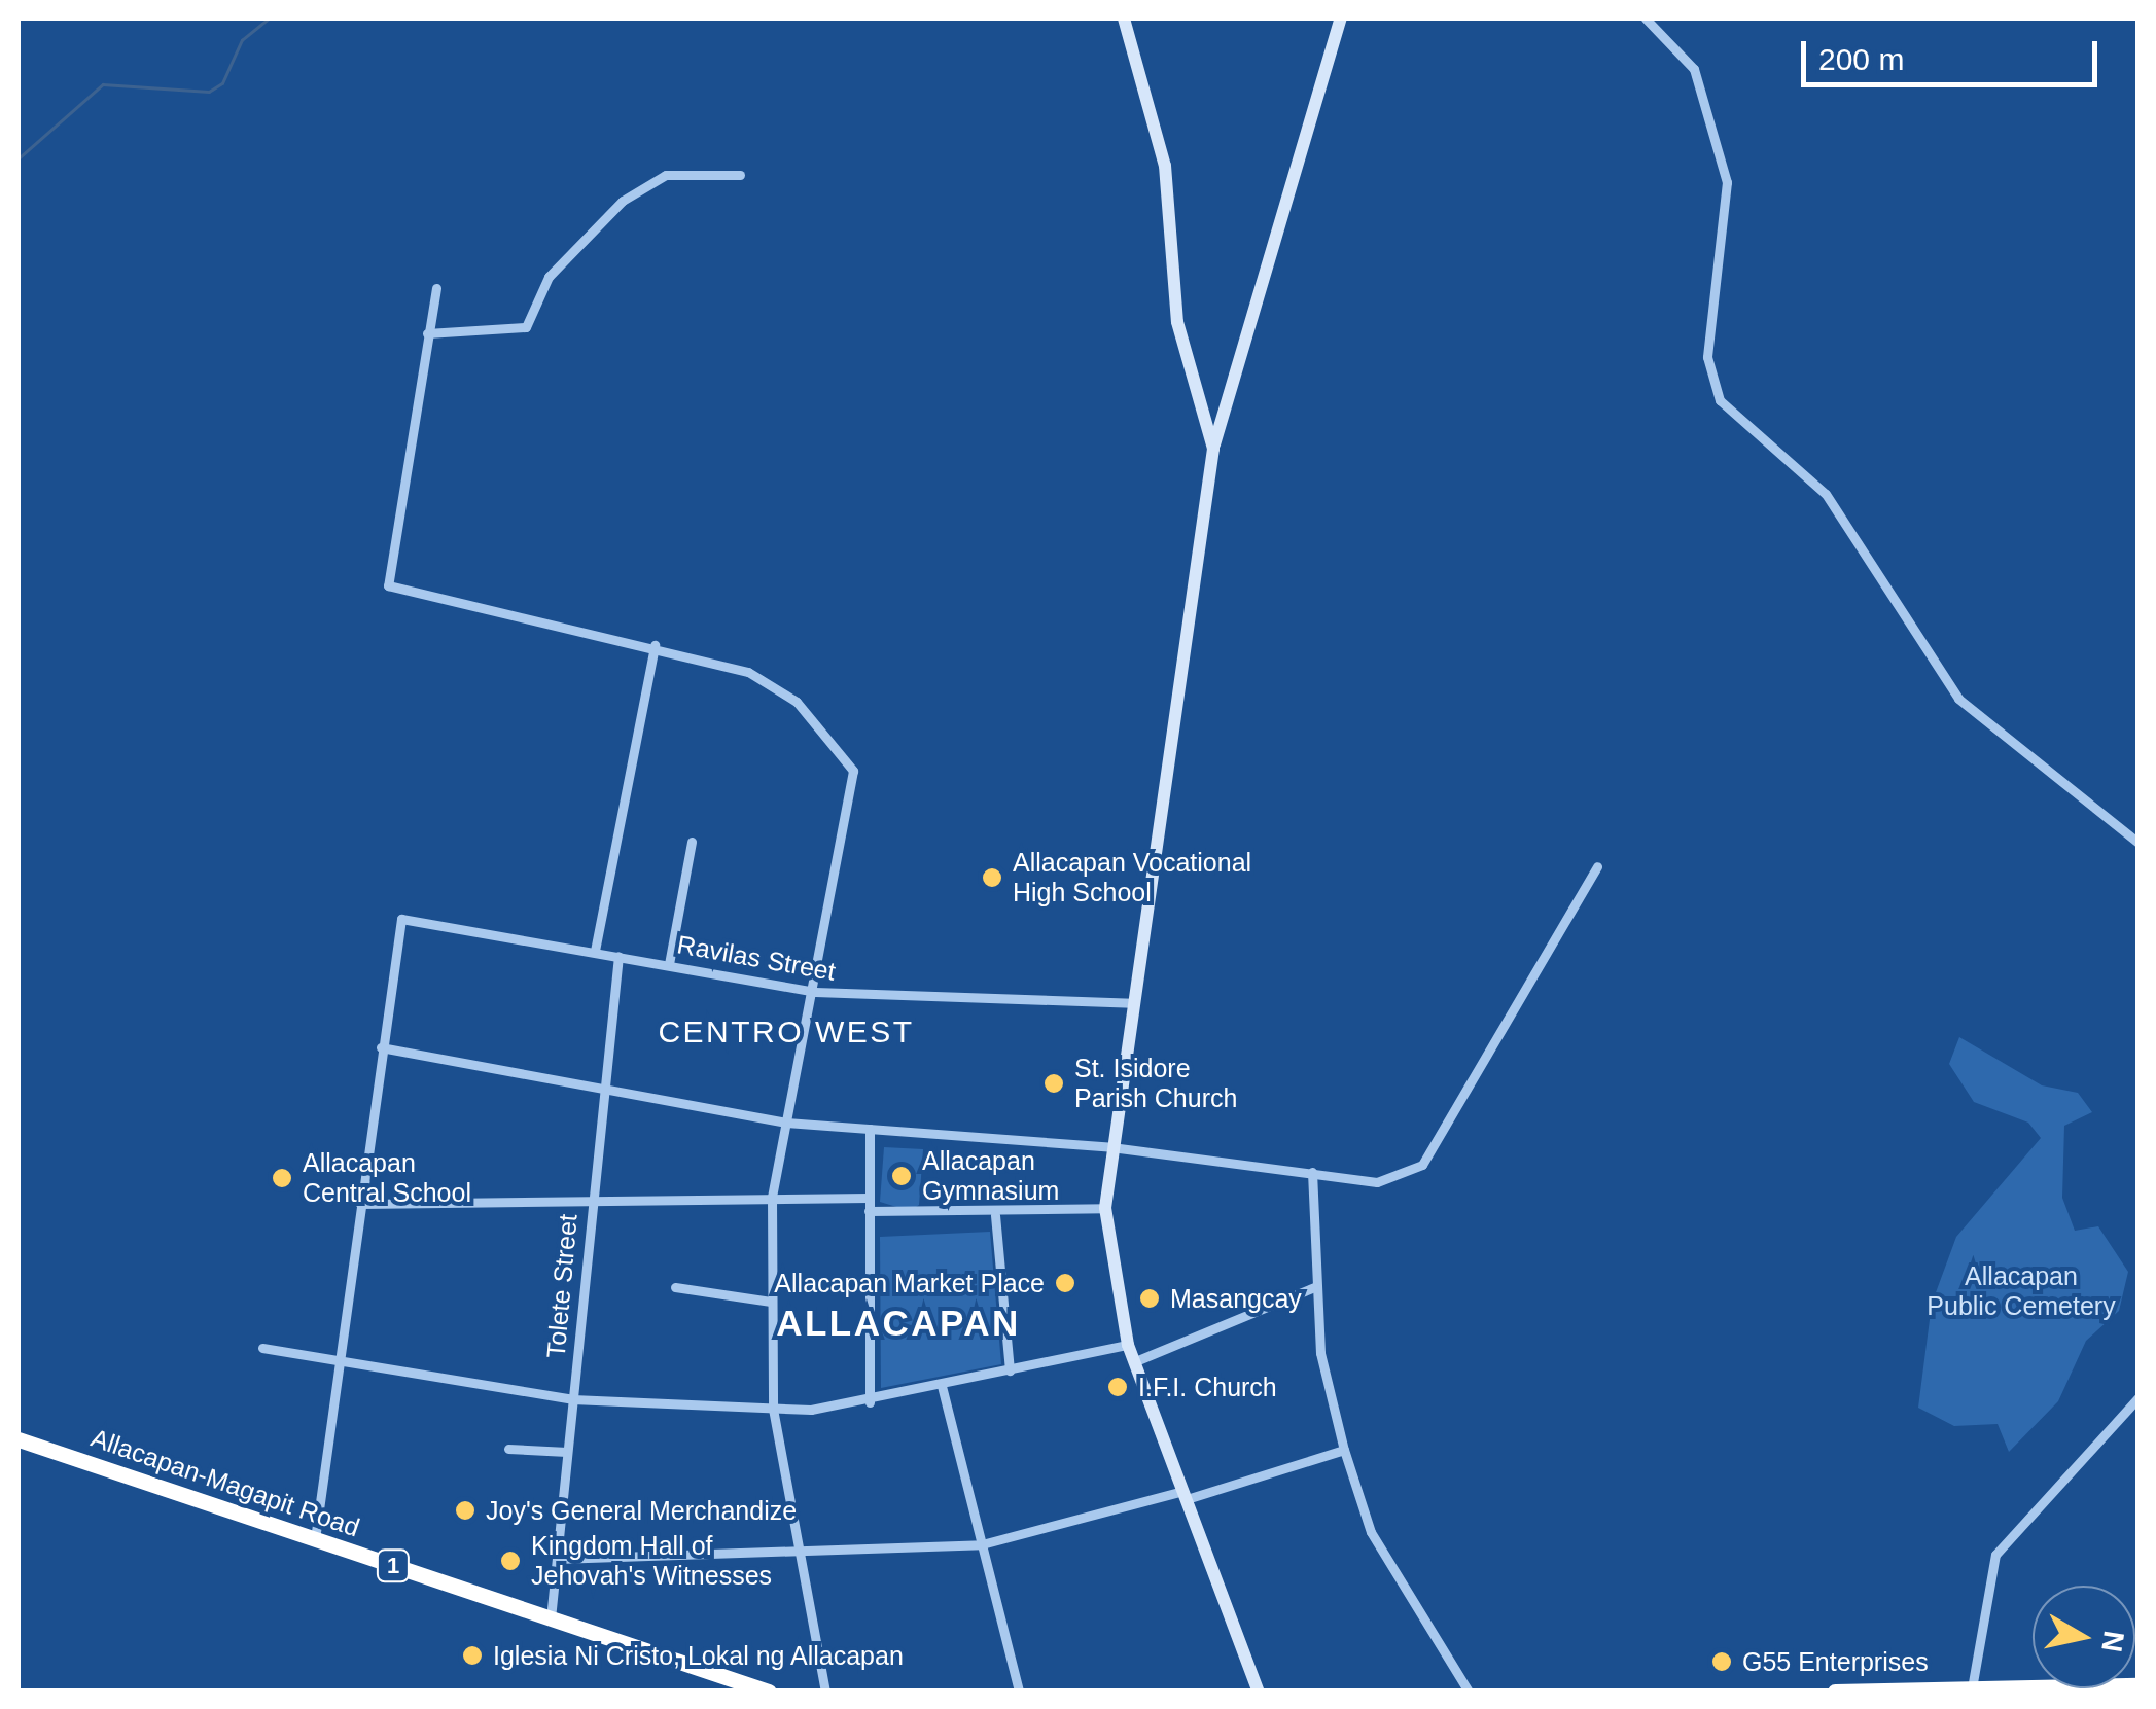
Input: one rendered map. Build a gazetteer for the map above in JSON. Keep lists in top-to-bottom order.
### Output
{
  "streets": {
    "highway": ["Allacapan-Magapit Road", "1"],
    "street": ["Ravilas Street", "Tolete Street"]
  },
  "crossings": [
    ["Ravilas Street", "Tolete Street"],
    ["Tolete Street", "Allacapan-Magapit Road"]
  ],
  "districts": ["CENTRO WEST", "ALLACAPAN"],
  "parks": ["Allacapan Public Cemetery"],
  "places": [
    "Allacapan Vocational High School",
    "St. Isidore Parish Church",
    "Allacapan Gymnasium",
    "Allacapan Central School",
    "Allacapan Market Place",
    "Masangcay",
    "I.F.I. Church",
    "Joy's General Merchandize",
    "Kingdom Hall of Jehovah's Witnesses",
    "Iglesia Ni Cristo, Lokal ng Allacapan",
    "G55 Enterprises"
  ],
  "scale_bar": "200 m",
  "north": "right"
}
